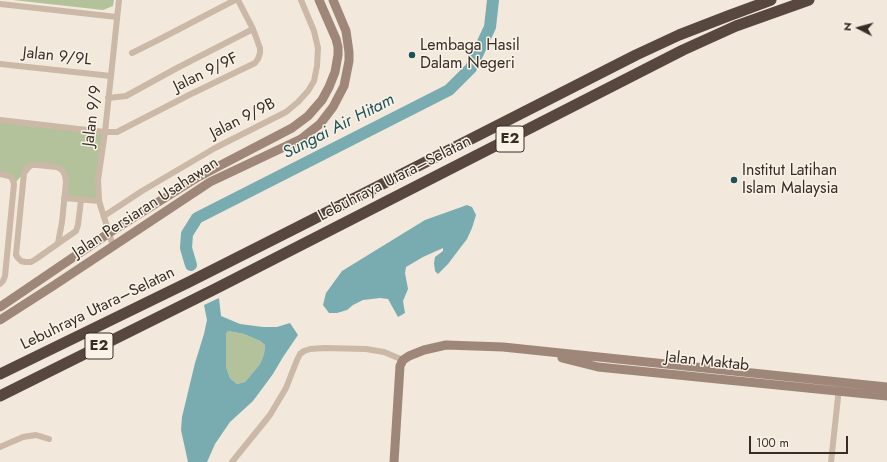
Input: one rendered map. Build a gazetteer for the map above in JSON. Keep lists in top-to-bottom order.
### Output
{
  "streets": {
    "highway": ["E2", "Lebuhraya Utara–Selatan"],
    "street": [
      "Jalan 9/9L",
      "Jalan 9/9F",
      "Jalan 9/9",
      "Jalan 9/9B",
      "Jalan Persiaran Usahawan",
      "Jalan Maktab"
    ]
  },
  "crossings": [
    ["Jalan 9/9L", "Jalan 9/9"],
    ["Jalan 9/9F", "Jalan 9/9"],
    ["Jalan 9/9", "Jalan 9/9B"],
    ["Jalan 9/9", "Jalan Persiaran Usahawan"]
  ],
  "water": ["Sungai Air Hitam"],
  "places": ["Lembaga Hasil Dalam Negeri", "Institut Latihan Islam Malaysia"],
  "scale_bar": "100 m",
  "north": "left"
}
